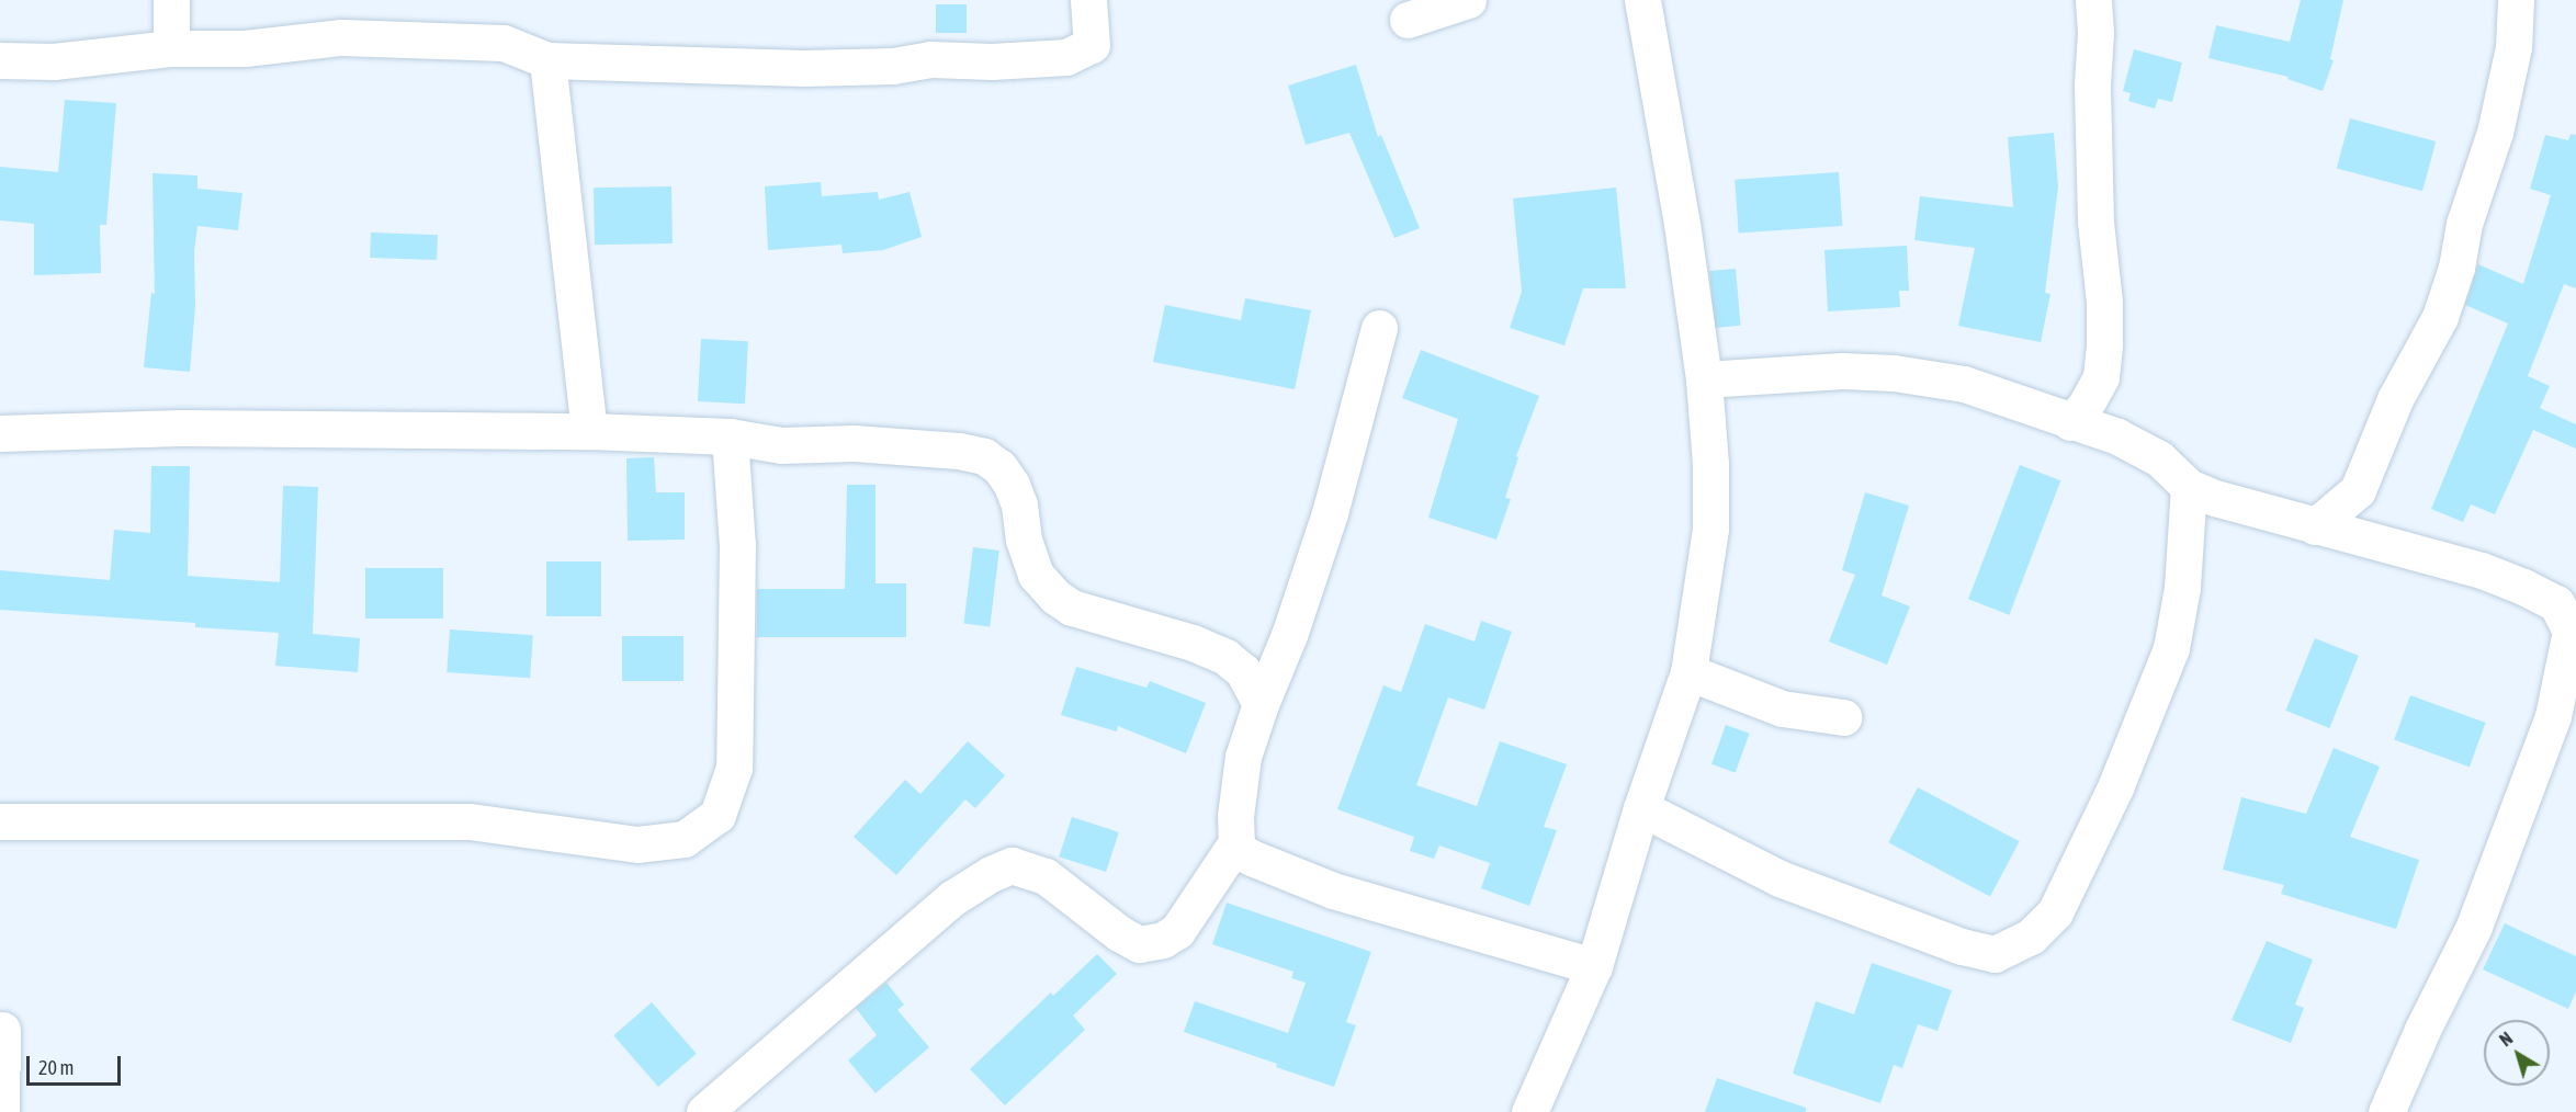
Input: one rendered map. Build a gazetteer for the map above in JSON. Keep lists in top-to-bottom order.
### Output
{
  "scale_bar": "20 m",
  "north": "top left"
}
